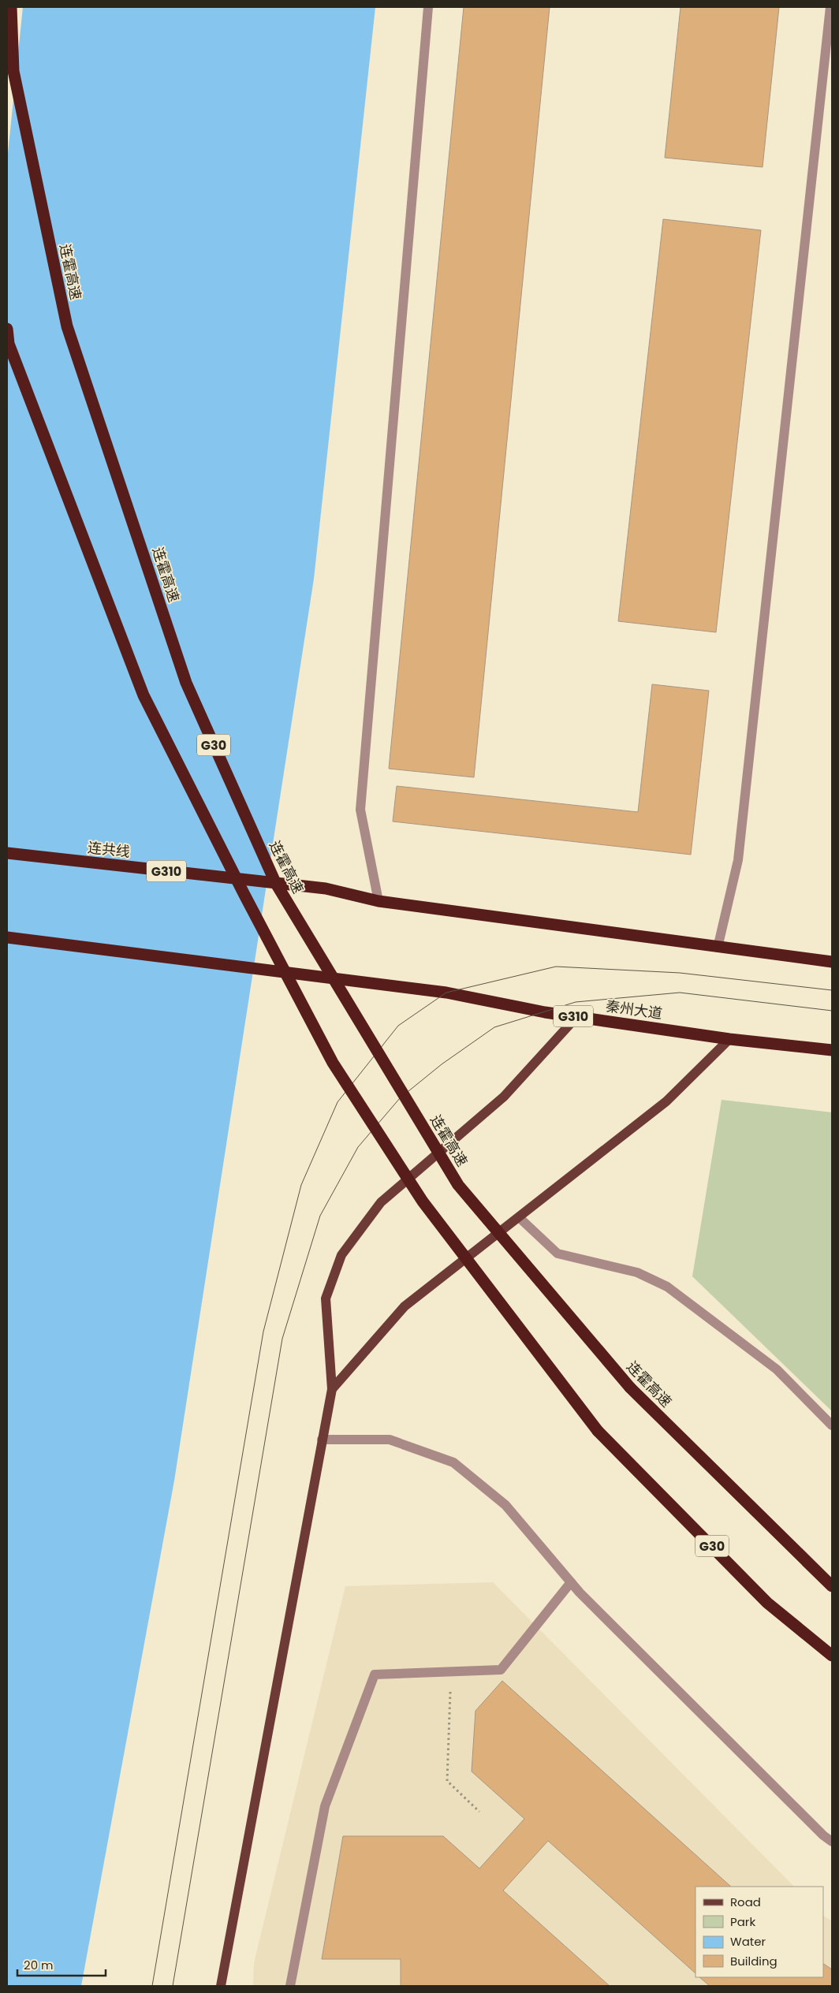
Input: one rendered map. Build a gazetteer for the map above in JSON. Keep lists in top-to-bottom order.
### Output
{
  "streets": {
    "highway": [
      "连霍高速",
      "G30",
      "连共线",
      "G310",
      "秦州大道"
    ]
  },
  "crossings": [
    ["连共线", "G310"]
  ],
  "legend": [
    "Road",
    "Park",
    "Water",
    "Building"
  ],
  "scale_bar": "20 m"
}
